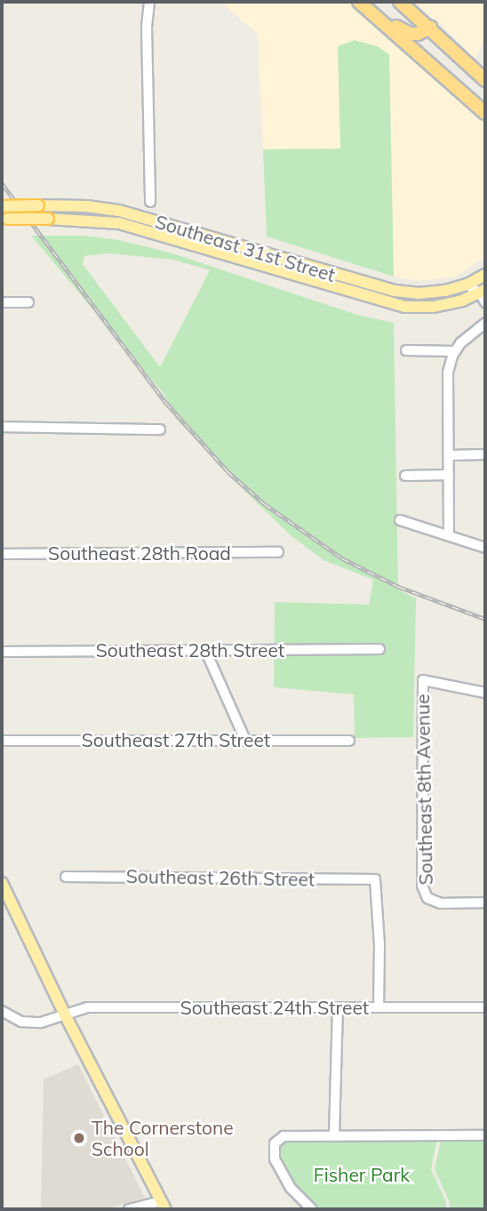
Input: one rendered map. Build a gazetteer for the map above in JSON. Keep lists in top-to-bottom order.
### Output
{
  "streets": {
    "main road": ["Southeast 31st Street"],
    "street": [
      "Southeast 28th Road",
      "Southeast 28th Street",
      "Southeast 27th Street",
      "Southeast 8th Avenue",
      "Southeast 26th Street",
      "Southeast 24th Street"
    ]
  },
  "crossings": [
    ["Southeast 26th Street", "Southeast 24th Street"]
  ],
  "parks": ["Fisher Park"],
  "places": ["The Cornerstone School"]
}
